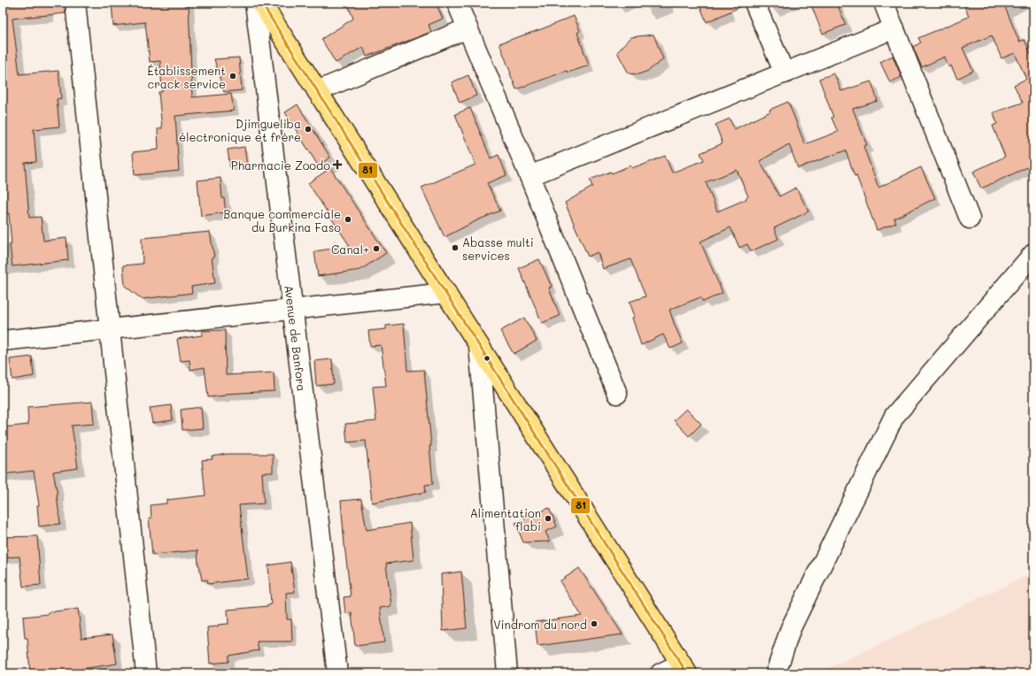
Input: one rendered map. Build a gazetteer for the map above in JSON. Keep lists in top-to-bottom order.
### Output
{
  "streets": {
    "street": ["Avenue de Banfora"]
  },
  "places": {
    "other": [
      "Établissement crack service",
      "Djimgueliba électronique et frère",
      "Banque commerciale du Burkina Faso",
      "Abasse multi services",
      "Canal+",
      "Alimentation flabi",
      "Vindrom du nord"
    ],
    "health": ["Pharmacie Zoodo"]
  },
  "lines": ["transit line 81"]
}
